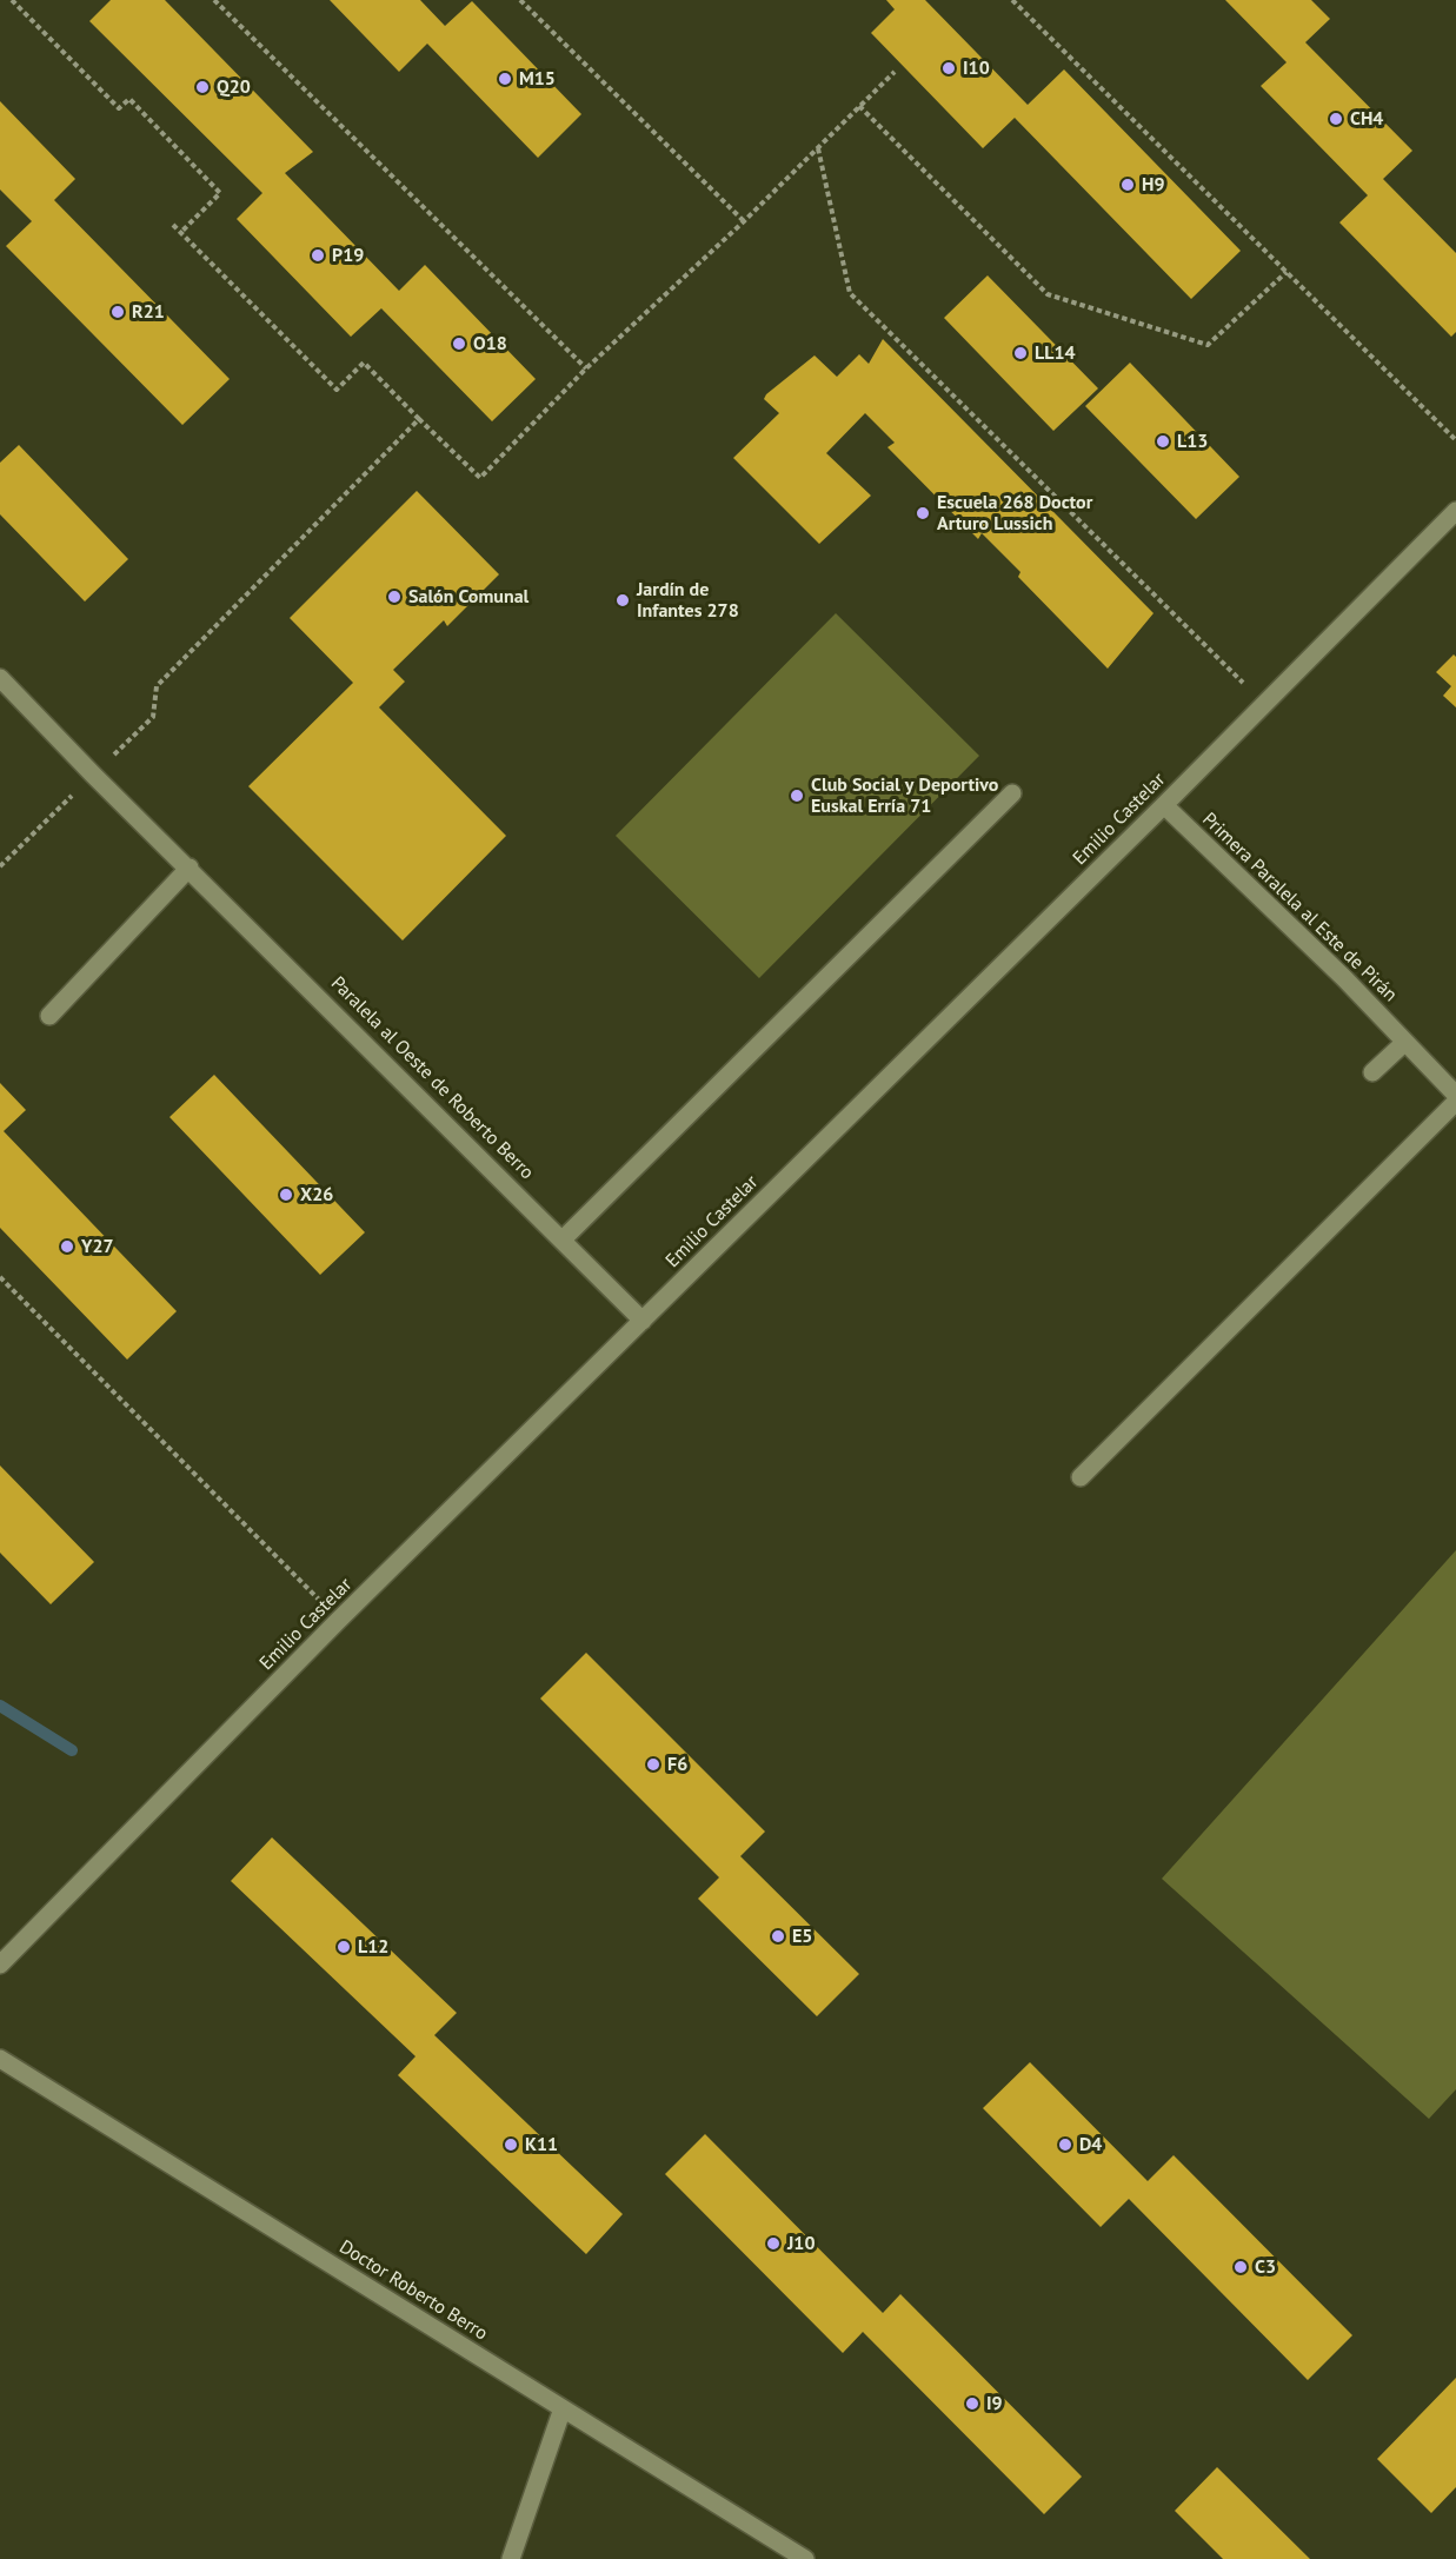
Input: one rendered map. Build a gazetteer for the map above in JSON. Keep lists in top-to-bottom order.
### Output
{
  "streets": {
    "street": [
      "Emilio Castelar",
      "Primera Paralela al Este de Pirán",
      "Paralela al Oeste de Roberto Berro",
      "Doctor Roberto Berro"
    ]
  },
  "crossings": [
    ["Emilio Castelar", "Primera Paralela al Este de Pirán"],
    ["Emilio Castelar", "Paralela al Oeste de Roberto Berro"]
  ],
  "places": [
    "I10",
    "M15",
    "Q20",
    "CH4",
    "H9",
    "P19",
    "R21",
    "O18",
    "LL14",
    "L13",
    "Escuela 268 Doctor Arturo Lussich",
    "Salón Comunal",
    "Jardín de Infantes 278",
    "Club Social y Deportivo Euskal Erría 71",
    "X26",
    "Y27",
    "F6",
    "E5",
    "L12",
    "K11",
    "D4",
    "J10",
    "C3",
    "I9"
  ]
}
